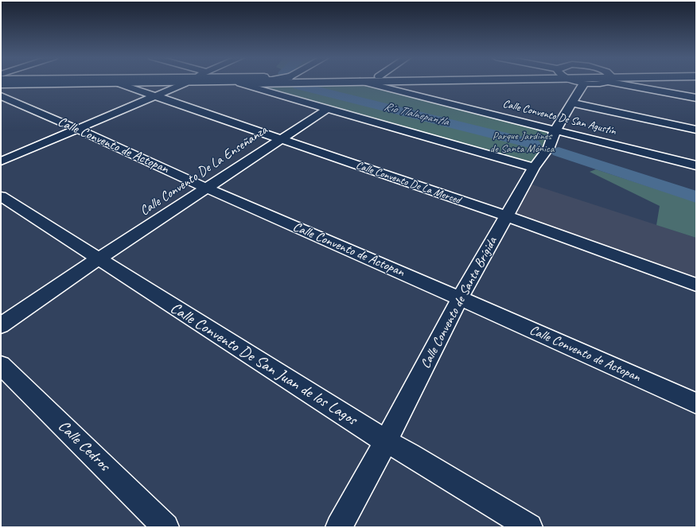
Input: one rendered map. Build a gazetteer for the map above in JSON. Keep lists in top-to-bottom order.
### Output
{
  "streets": {
    "street": [
      "Calle Convento De San Agustín",
      "Calle Convento de Actopan",
      "Calle Convento De La Enseñanza",
      "Calle Convento De La Merced",
      "Calle Convento de Santa Brígida",
      "Calle Convento De San Juan de los Lagos",
      "Calle Cedros"
    ]
  },
  "crossings": [
    ["Calle Convento De San Agustín", "Calle Convento de Santa Brígida"],
    ["Calle Convento de Actopan", "Calle Convento De La Enseñanza"],
    ["Calle Convento de Actopan", "Calle Convento de Santa Brígida"],
    ["Calle Convento De La Enseñanza", "Calle Convento De La Merced"],
    ["Calle Convento De La Enseñanza", "Calle Convento De San Juan de los Lagos"],
    ["Calle Convento De La Merced", "Calle Convento de Santa Brígida"],
    ["Calle Convento de Santa Brígida", "Calle Convento De San Juan de los Lagos"]
  ],
  "water": ["Río Tlalnepantla"],
  "parks": ["Parque Jardines de Santa Mónica"]
}
